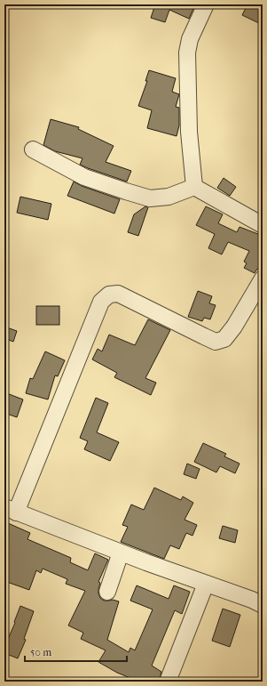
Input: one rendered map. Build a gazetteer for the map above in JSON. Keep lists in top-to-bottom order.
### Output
{
  "scale_bar": "50 m"
}
